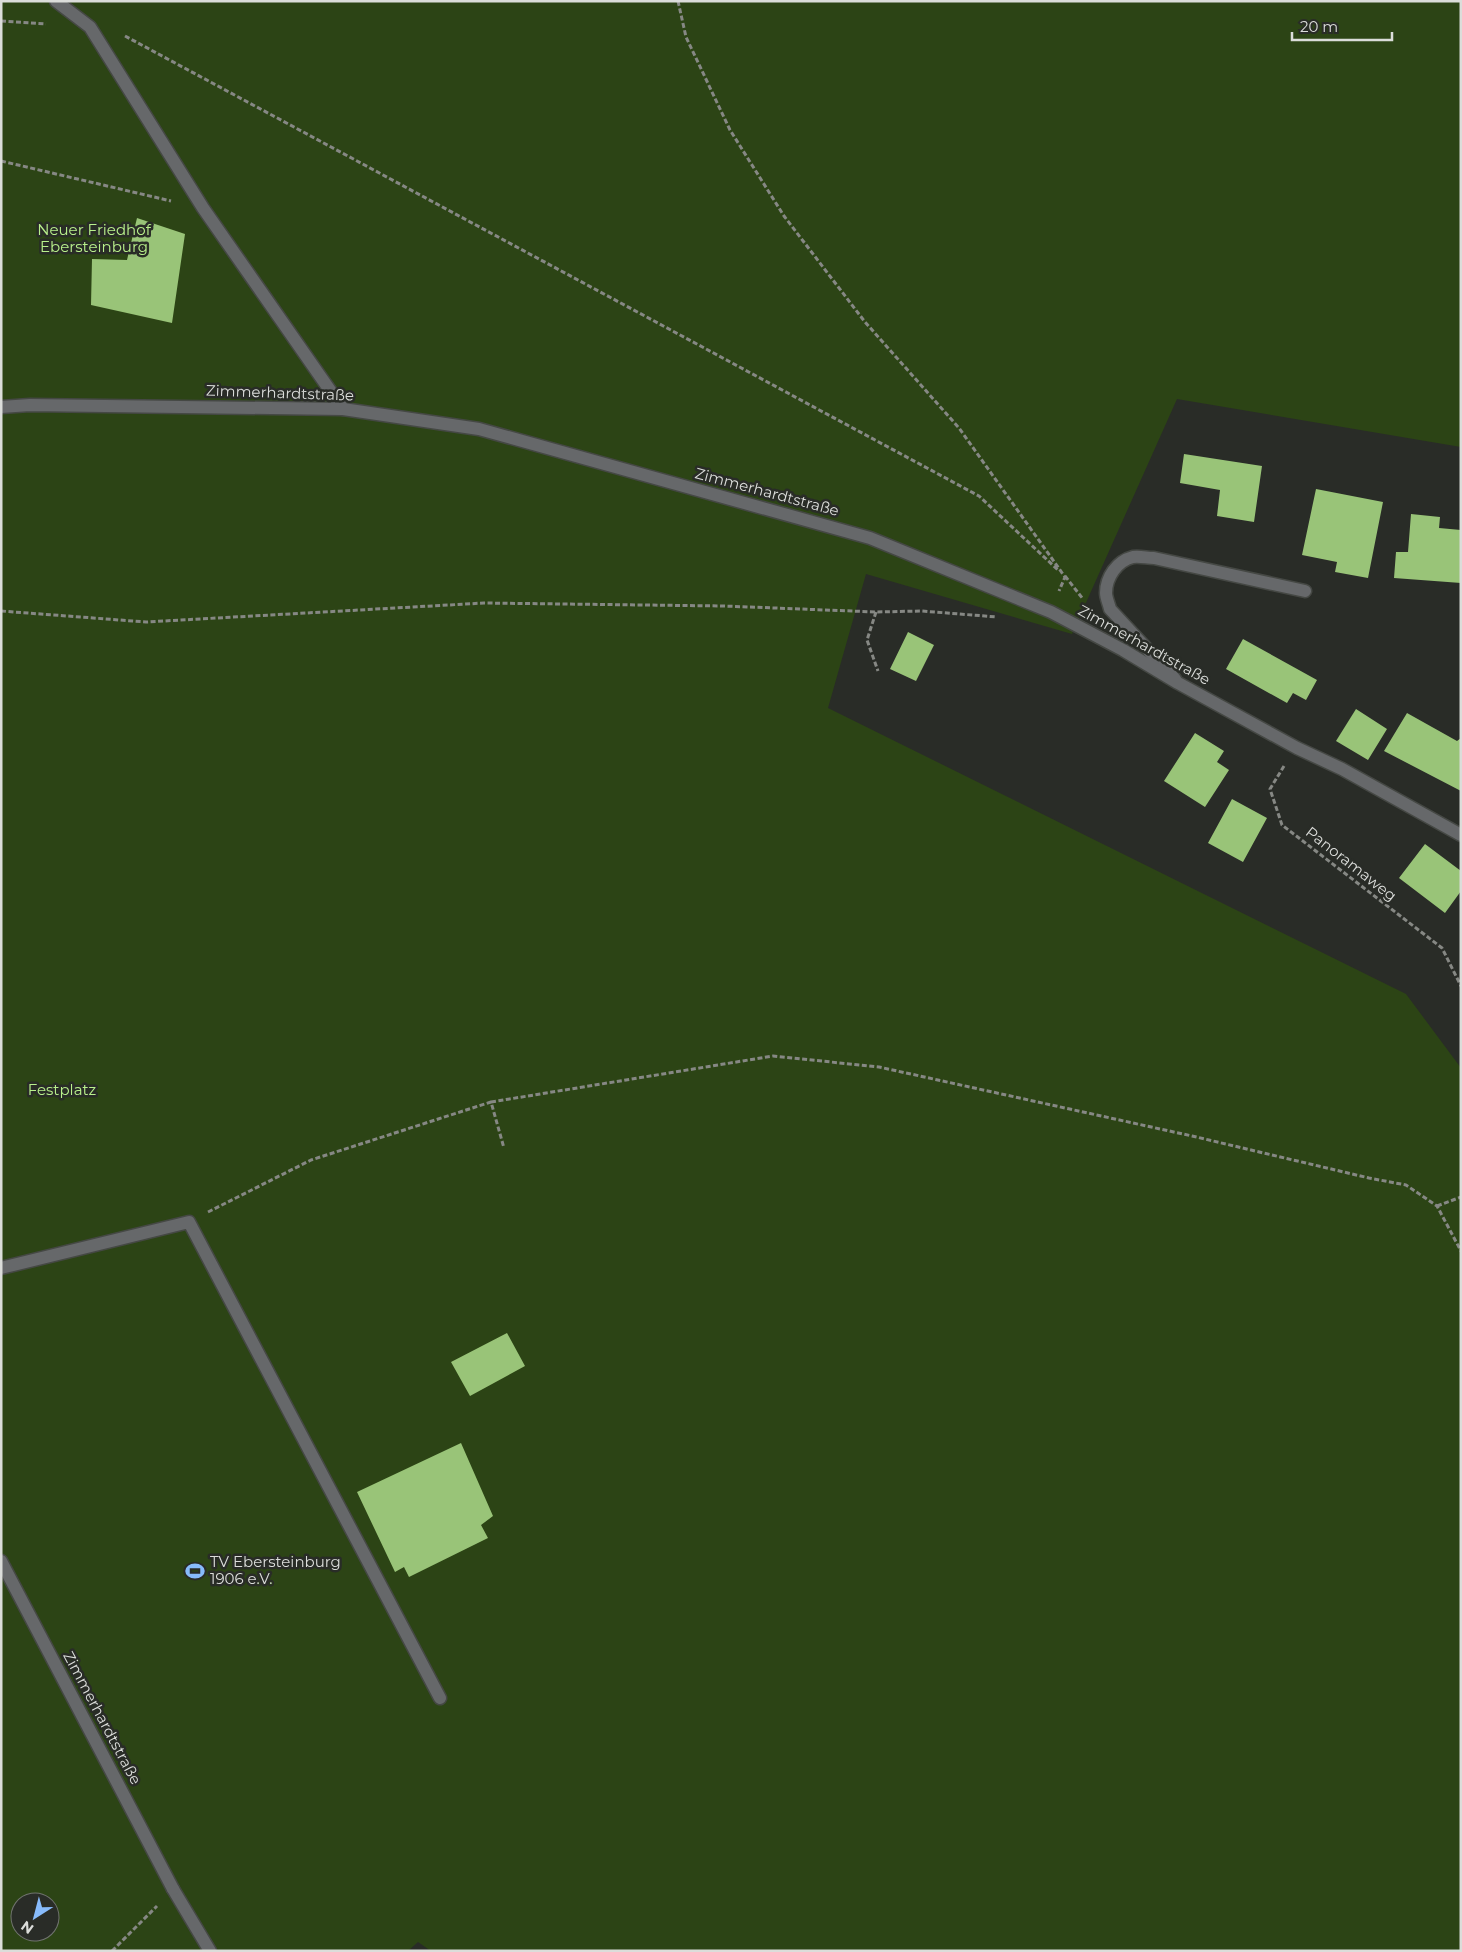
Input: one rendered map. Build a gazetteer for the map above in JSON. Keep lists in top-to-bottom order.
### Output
{
  "streets": {
    "street": ["Zimmerhardtstraße"],
    "path": ["Panoramaweg"]
  },
  "crossings": [
    ["Zimmerhardtstraße", "Panoramaweg"]
  ],
  "parks": ["Neuer Friedhof Ebersteinburg", "Festplatz"],
  "places": {
    "sports": ["TV Ebersteinburg 1906 e.V."]
  },
  "scale_bar": "20 m",
  "north": "bottom left"
}
